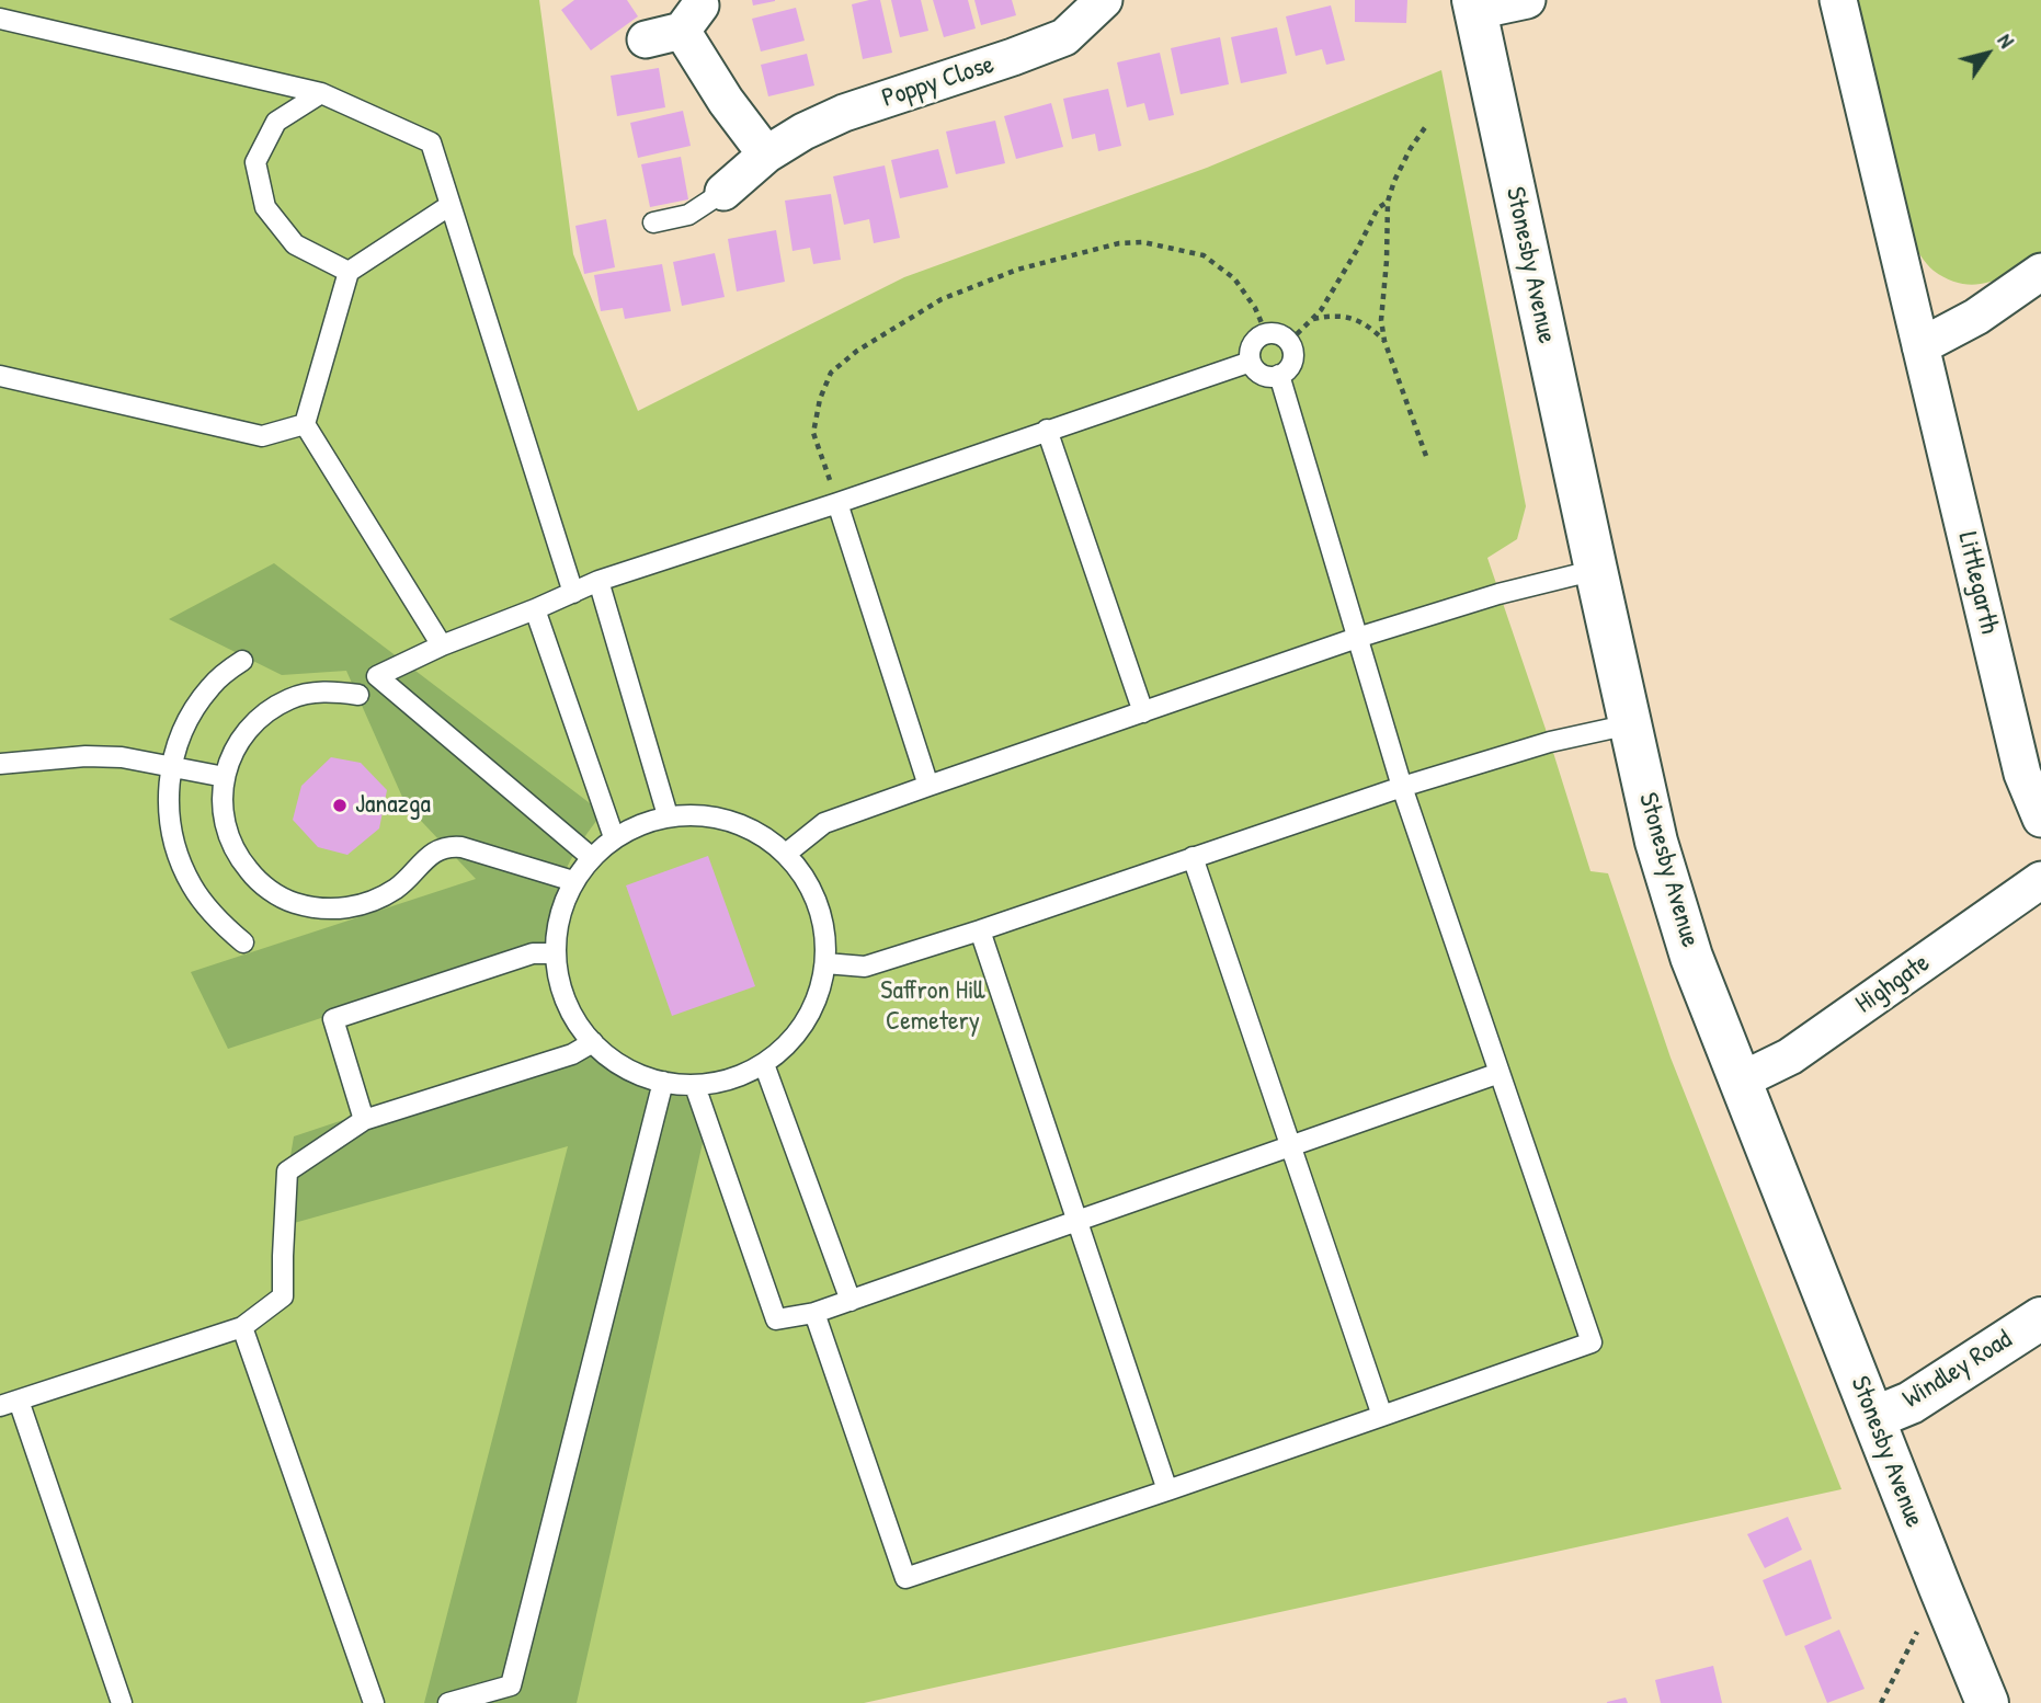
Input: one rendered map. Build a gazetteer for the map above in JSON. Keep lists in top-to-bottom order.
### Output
{
  "streets": {
    "main road": ["Stonesby Avenue", "Windley Road"],
    "street": ["Poppy Close", "Littlegarth", "Highgate"]
  },
  "crossings": [
    ["Stonesby Avenue", "Highgate"],
    ["Stonesby Avenue", "Windley Road"]
  ],
  "parks": ["Saffron Hill Cemetery"],
  "places": ["Janazga"],
  "north": "top right"
}
